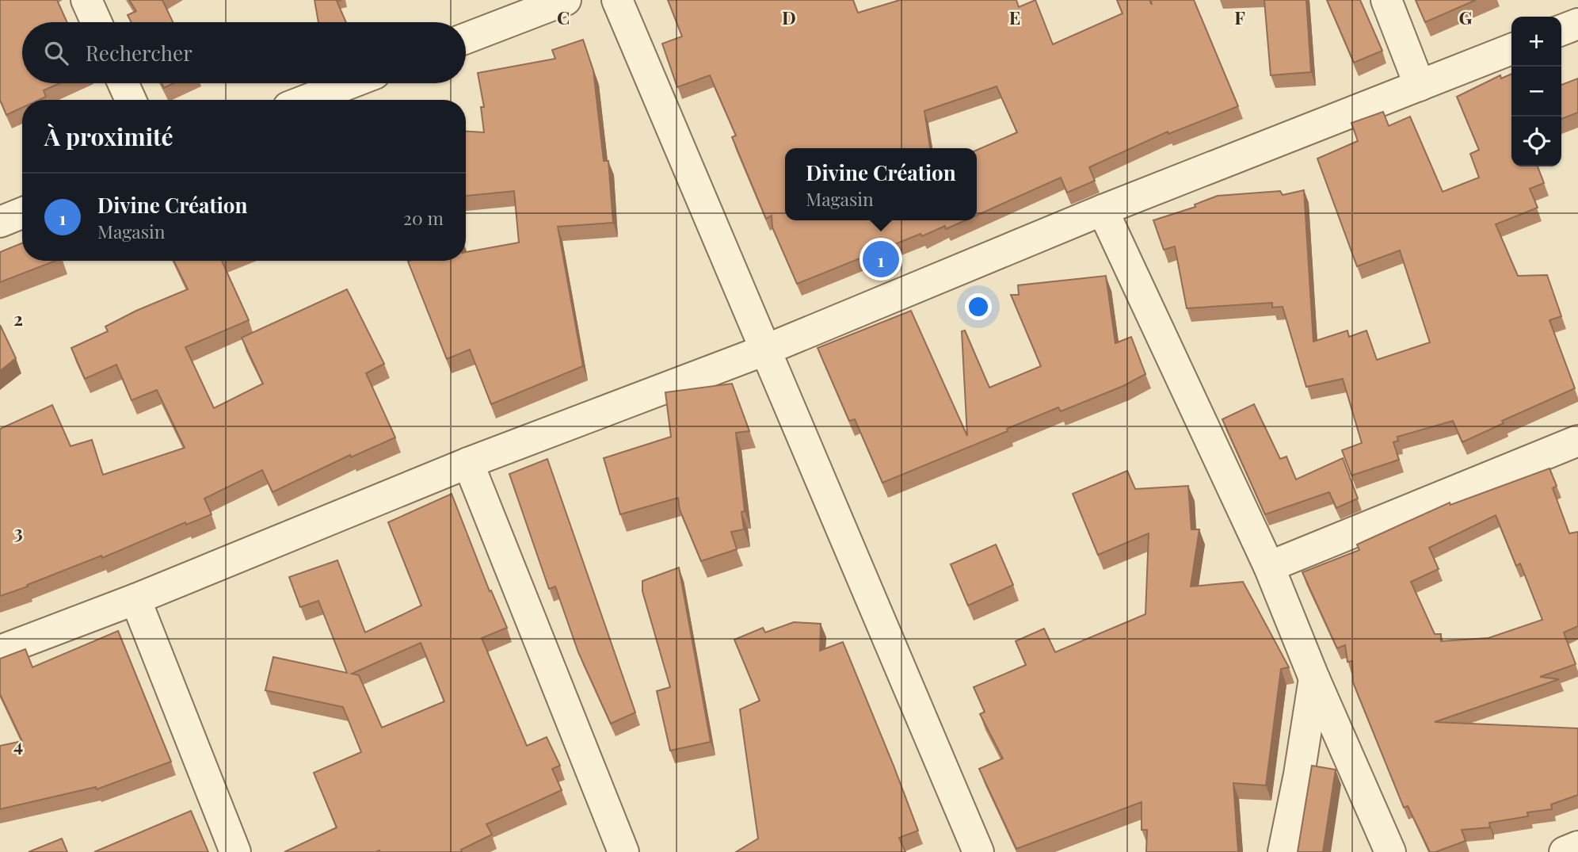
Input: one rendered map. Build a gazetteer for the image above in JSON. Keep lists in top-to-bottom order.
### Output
{
  "page": {
    "map_buttons": ["+", "−"],
    "search": "Rechercher",
    "heading": "À proximité",
    "popup": ["Divine Création", "Magasin"],
    "list": [
      {
        "mark": "1",
        "name": "Divine Création",
        "note": "Magasin",
        "value": "20 m"
      }
    ],
    "pins": "1"
  },
  "grid": {
    "columns": [
      "C",
      "D",
      "E",
      "F",
      "G"
    ],
    "rows": ["2", "3", "4"]
  }
}
